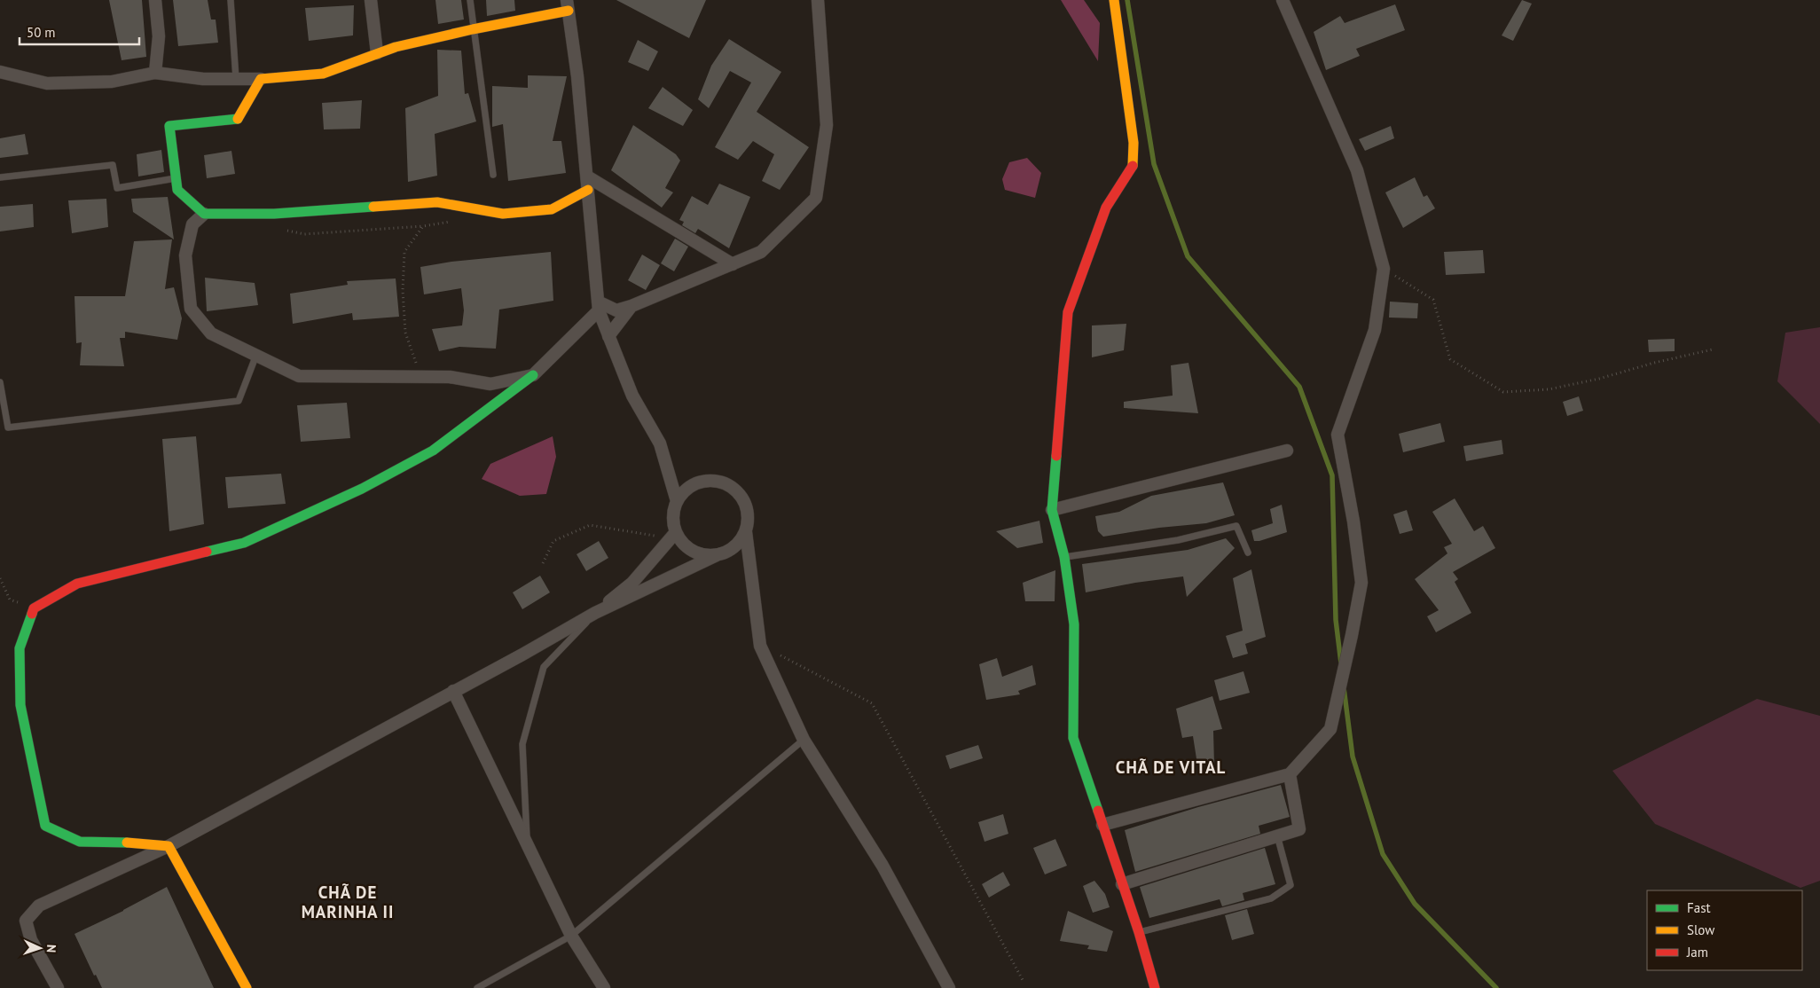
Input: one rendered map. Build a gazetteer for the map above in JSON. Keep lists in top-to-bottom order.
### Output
{
  "districts": ["CHÃ DE VITAL", "CHÃ DE MARINHA II"],
  "legend": ["Fast", "Slow", "Jam"],
  "scale_bar": "50 m",
  "north": "right"
}
